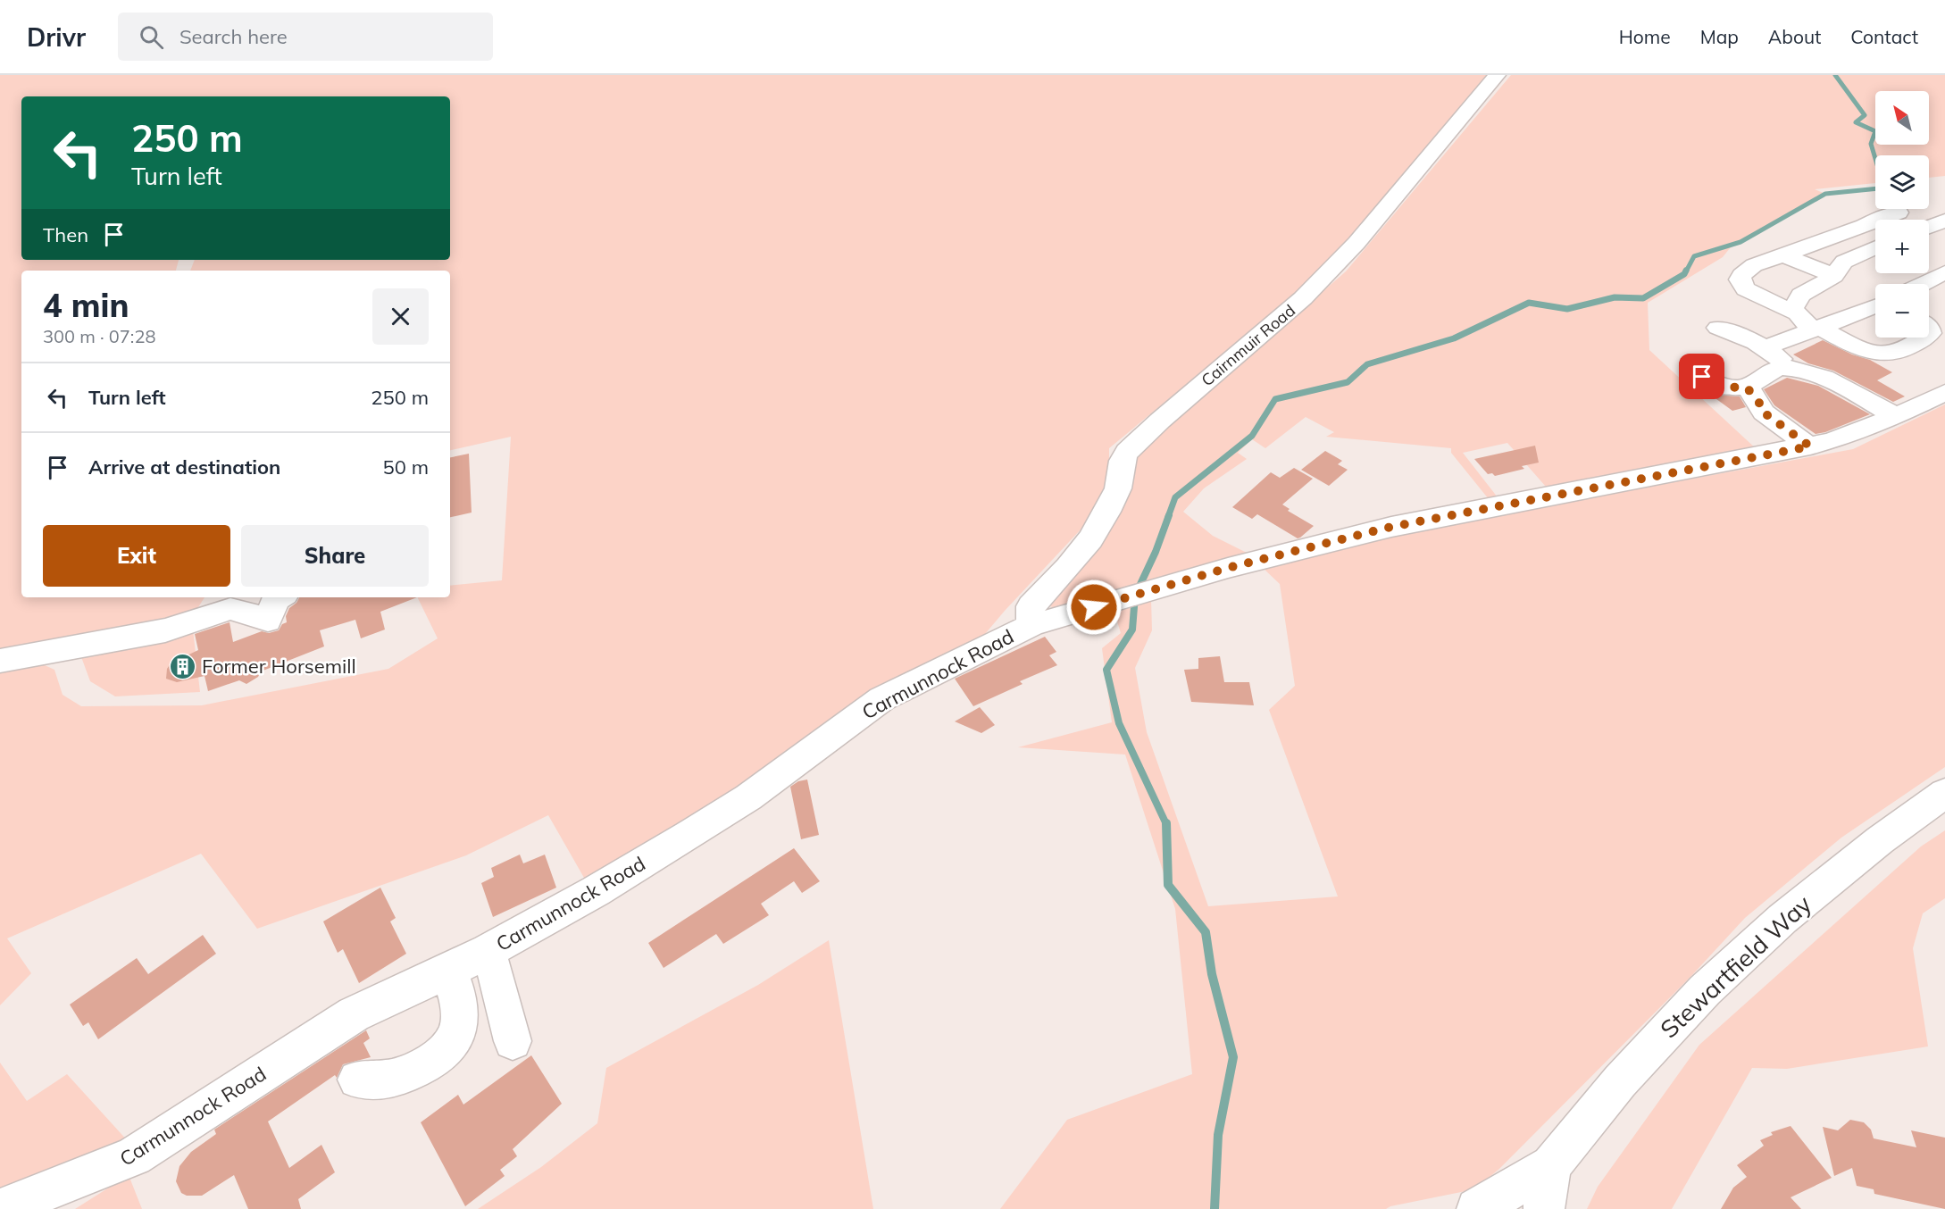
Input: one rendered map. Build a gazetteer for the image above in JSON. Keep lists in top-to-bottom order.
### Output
{
  "streets": {
    "street": ["Cairnmuir Road", "Carmunnock Road", "Stewartfield Way"]
  },
  "crossings": [
    ["Cairnmuir Road", "Carmunnock Road"]
  ],
  "places": {
    "building": ["Former Horsemill"]
  },
  "north": "top left",
  "page": {
    "header": "Drivr",
    "search": "Search here",
    "nav": [
      "Home",
      "Map",
      "About",
      "Contact"
    ],
    "map_buttons": ["+", "−"],
    "turn": ["250 m", "Turn left"],
    "then": "Then",
    "heading": ["4 min", "300 m · 07:28"],
    "list": [
      {
        "name": "Turn left",
        "value": "250 m"
      },
      {
        "name": "Arrive at destination",
        "value": "50 m"
      }
    ],
    "buttons": ["Exit", "Share"]
  }
}
